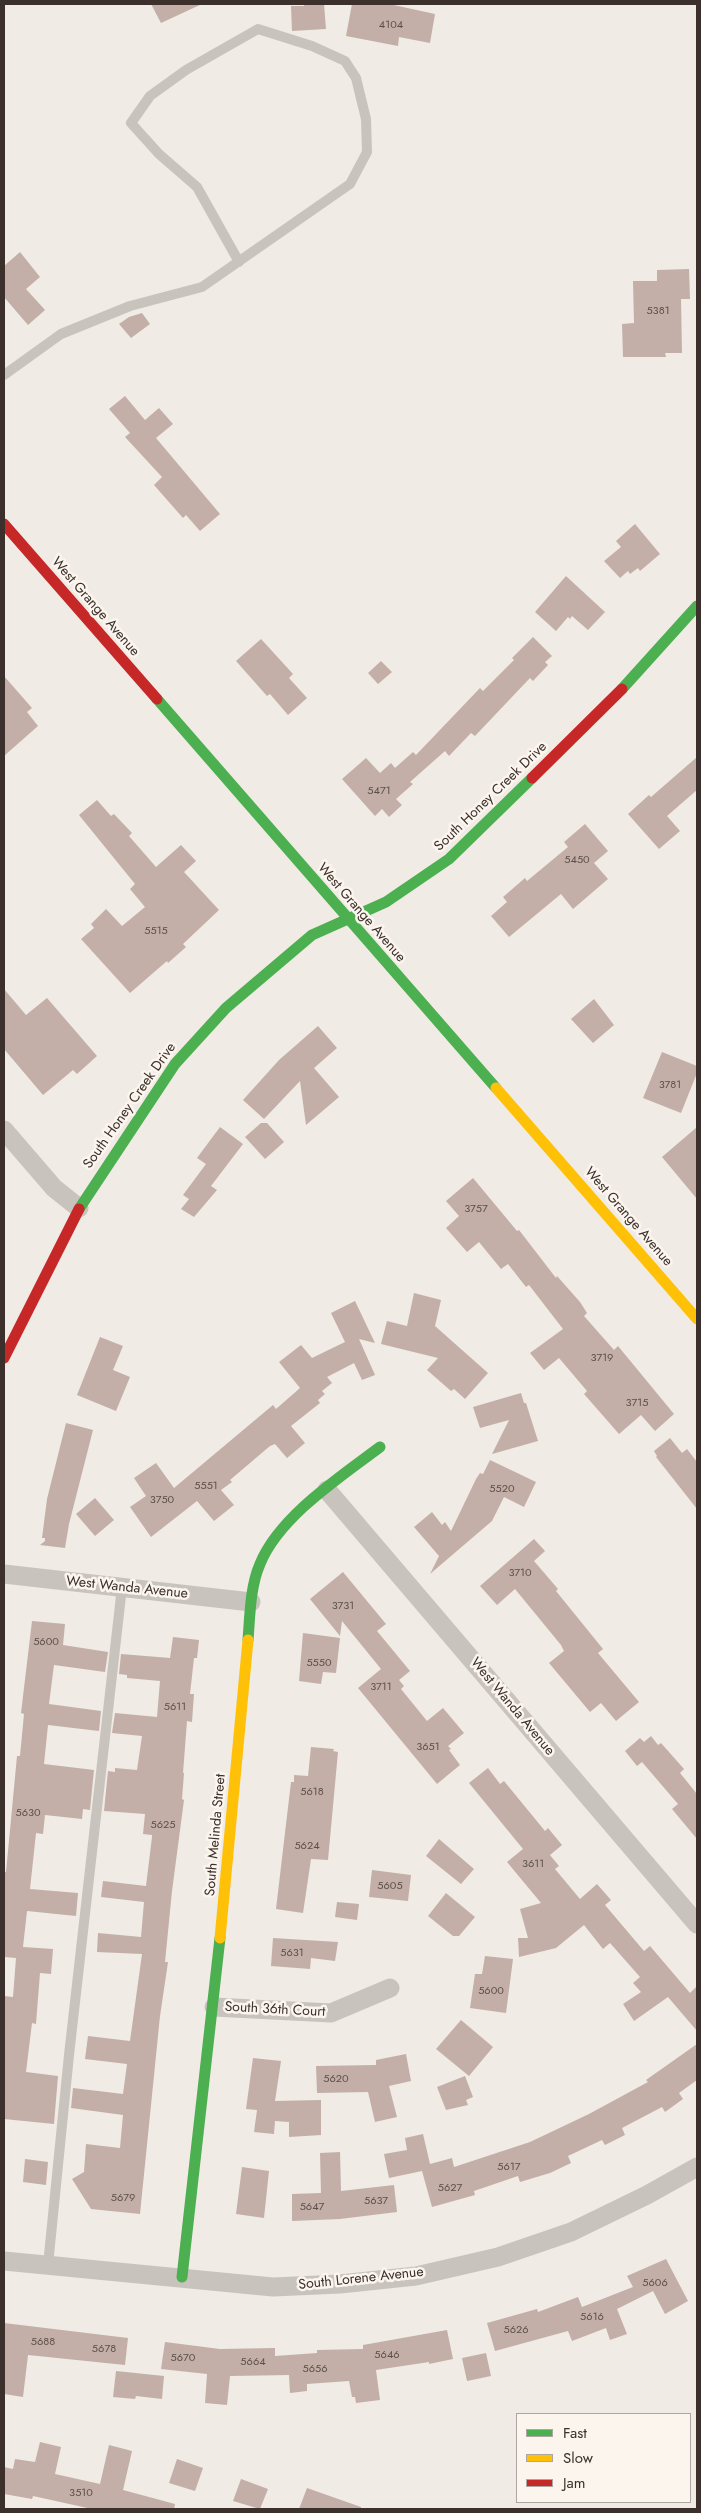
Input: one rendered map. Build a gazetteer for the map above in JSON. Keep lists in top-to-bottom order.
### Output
{
  "streets": {
    "street": [
      "West Grange Avenue",
      "South Honey Creek Drive",
      "West Wanda Avenue",
      "South Melinda Street",
      "South 36th Court",
      "South Lorene Avenue"
    ]
  },
  "crossings": [
    ["West Grange Avenue", "South Honey Creek Drive"],
    ["West Wanda Avenue", "South Melinda Street"],
    ["South Melinda Street", "South 36th Court"],
    ["South Melinda Street", "South Lorene Avenue"]
  ],
  "house_numbers": [
    "4104",
    "5381",
    "5471",
    "5450",
    "5515",
    "3781",
    "3757",
    "3719",
    "3715",
    "5551",
    "5520",
    "3750",
    "3710",
    "3731",
    "5600",
    "5550",
    "3711",
    "5611",
    "3651",
    "5618",
    "5630",
    "5625",
    "5624",
    "3611",
    "5605",
    "5631",
    "5600",
    "5620",
    "5617",
    "5627",
    "5679",
    "5637",
    "5647",
    "5606",
    "5616",
    "5626",
    "5688",
    "5678",
    "5646",
    "5670",
    "5664",
    "5656",
    "3510"
  ],
  "legend": ["Fast", "Slow", "Jam"]
}
